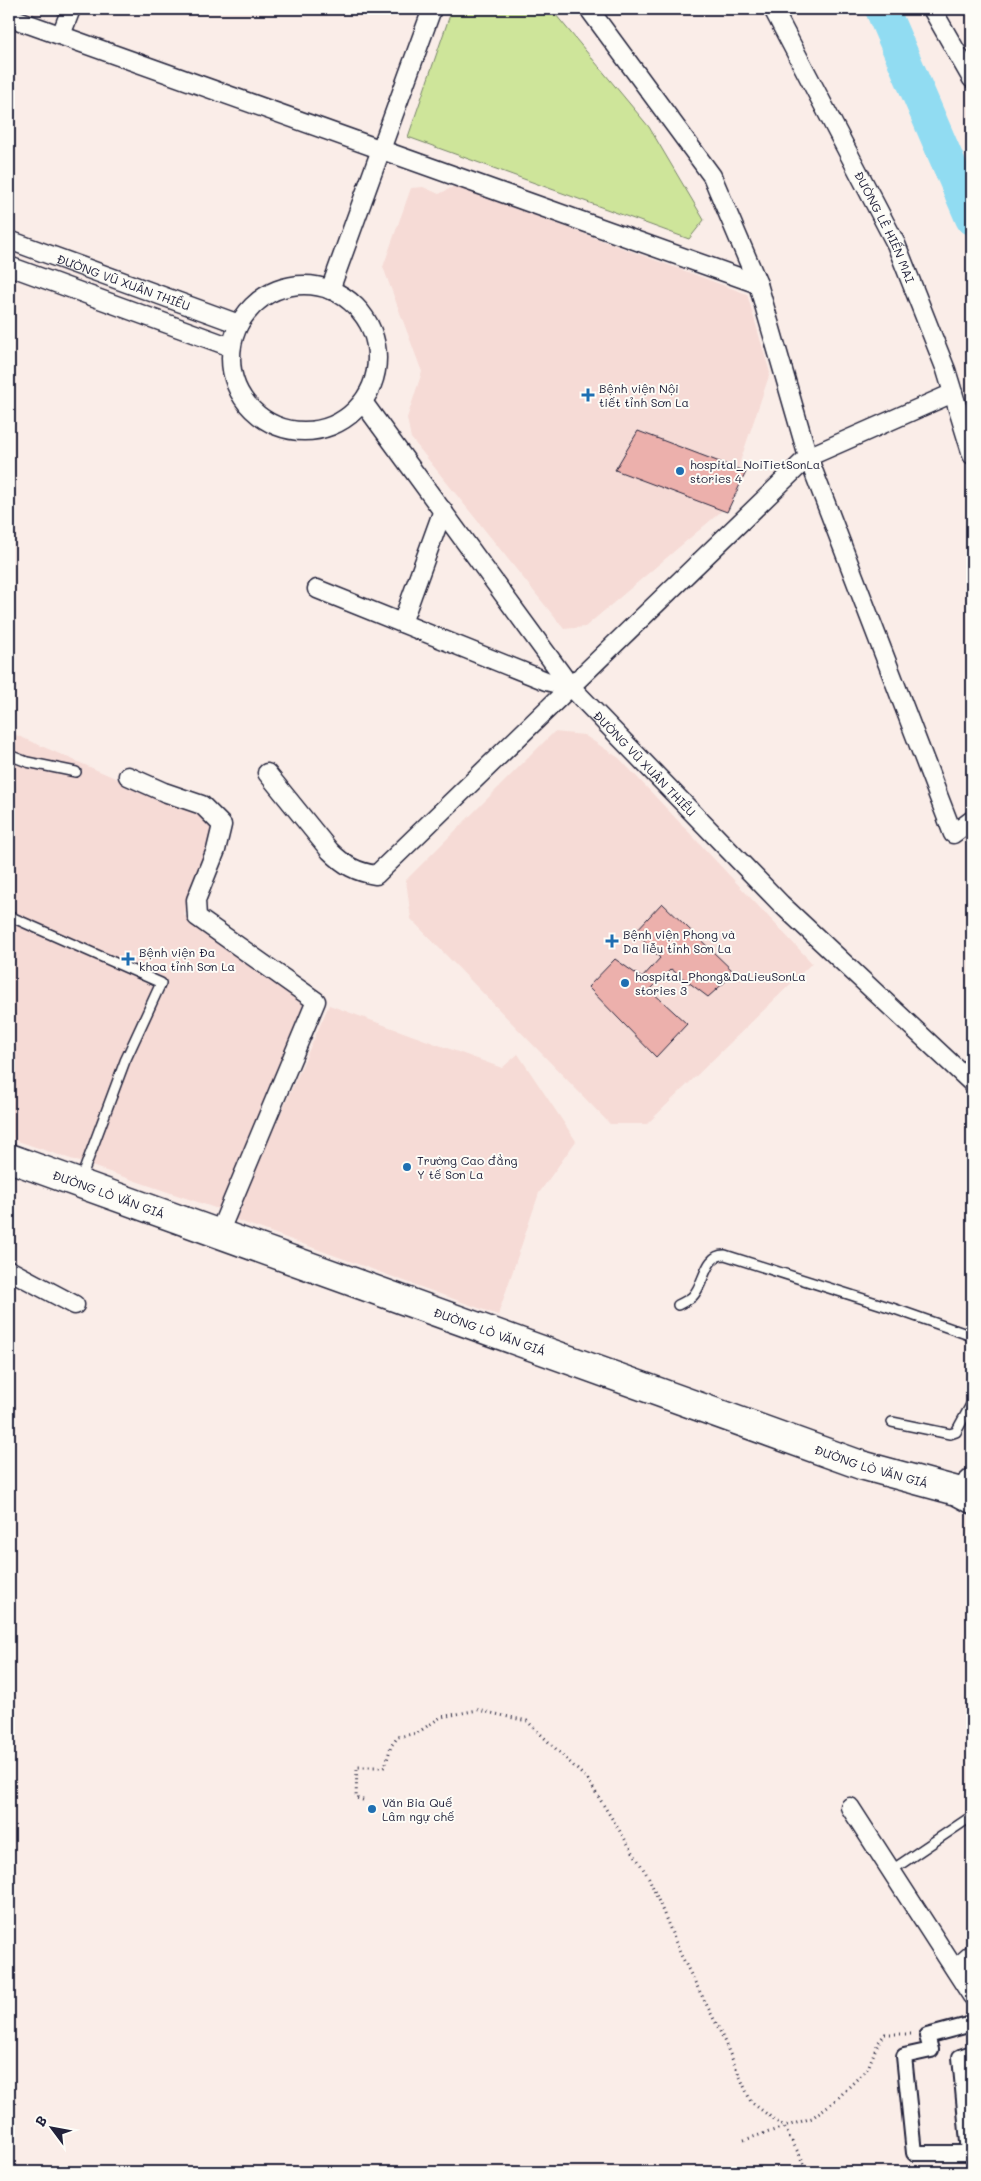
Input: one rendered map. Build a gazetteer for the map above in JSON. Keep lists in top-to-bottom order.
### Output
{
  "streets": {
    "highway": ["ĐƯỜNG LÒ VĂN GIÁ"],
    "street": ["ĐƯỜNG LÊ HIẾN MAI", "ĐƯỜNG VŨ XUÂN THIỀU"]
  },
  "places": {
    "health": ["Bệnh viện Nội tiết tỉnh Sơn La", "Bệnh viện Phong và Da liễu tỉnh Sơn La", "Bệnh viện Đa khoa tỉnh Sơn La"],
    "other": [
      "hospital_NoiTietSonLa stories 4",
      "hospital_Phong&DaLieuSonLa stories 3",
      "Trường Cao đẳng Y tế Sơn La",
      "Văn Bia Quế Lâm ngự chế"
    ]
  },
  "north": "top left"
}
